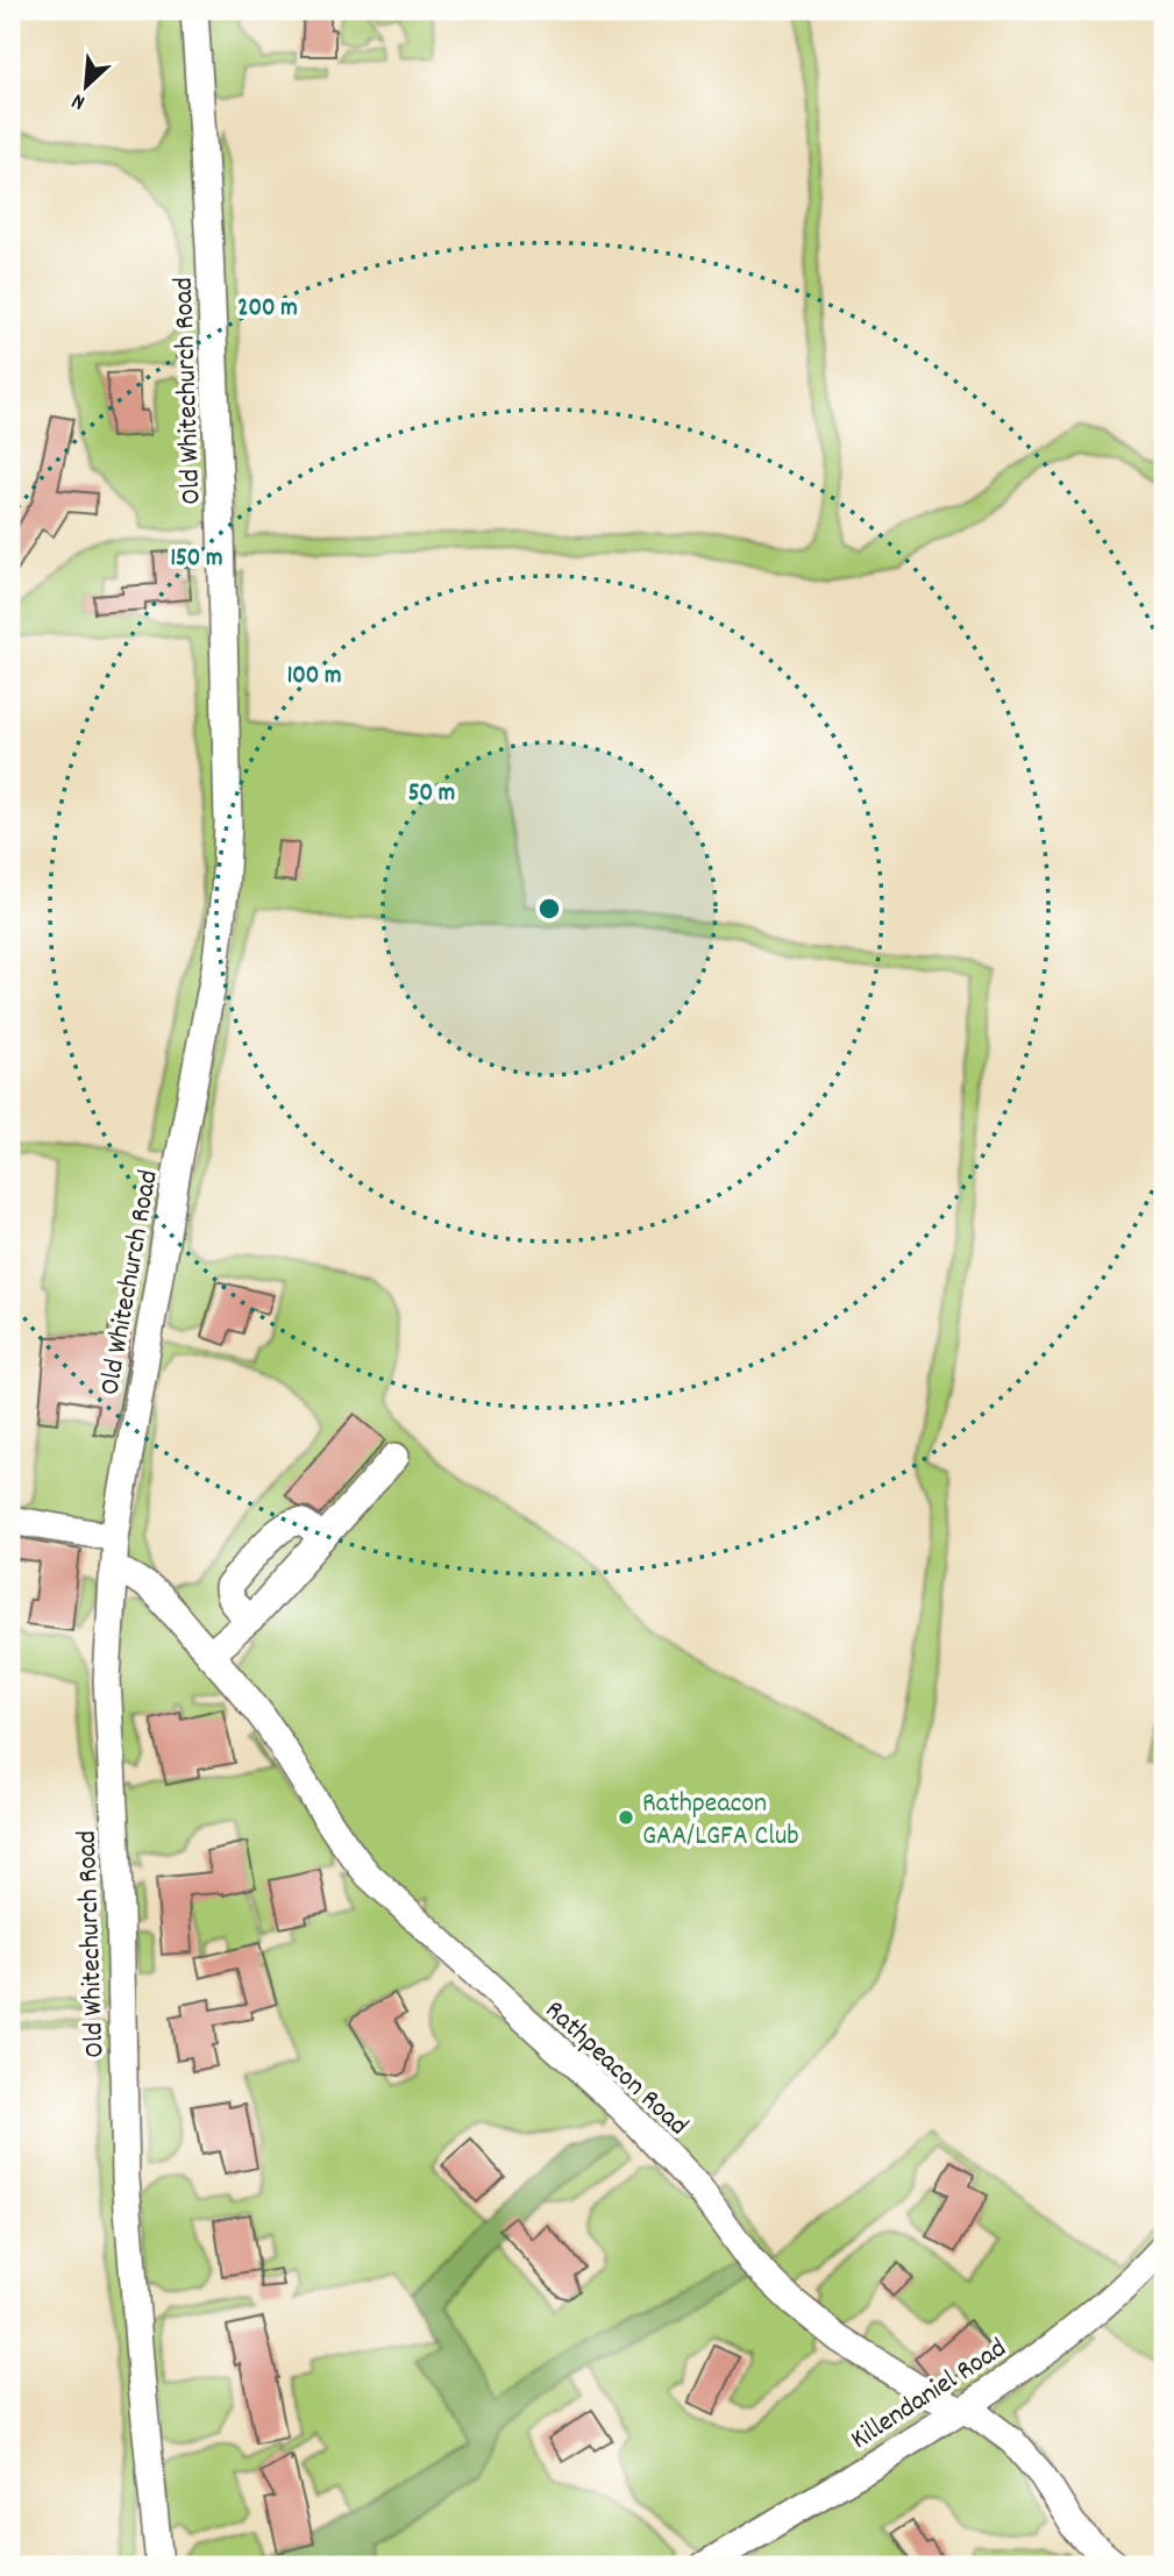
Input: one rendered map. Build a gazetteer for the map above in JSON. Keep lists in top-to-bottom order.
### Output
{
  "streets": {
    "street": ["Old Whitechurch Road", "Rathpeacon Road", "Killendaniel Road"]
  },
  "crossings": [
    ["Old Whitechurch Road", "Rathpeacon Road"],
    ["Rathpeacon Road", "Killendaniel Road"]
  ],
  "places": ["Rathpeacon GAA/LGFA Club"],
  "north": "bottom left",
  "rings": [
    "200 m",
    "150 m",
    "100 m",
    "50 m"
  ]
}
